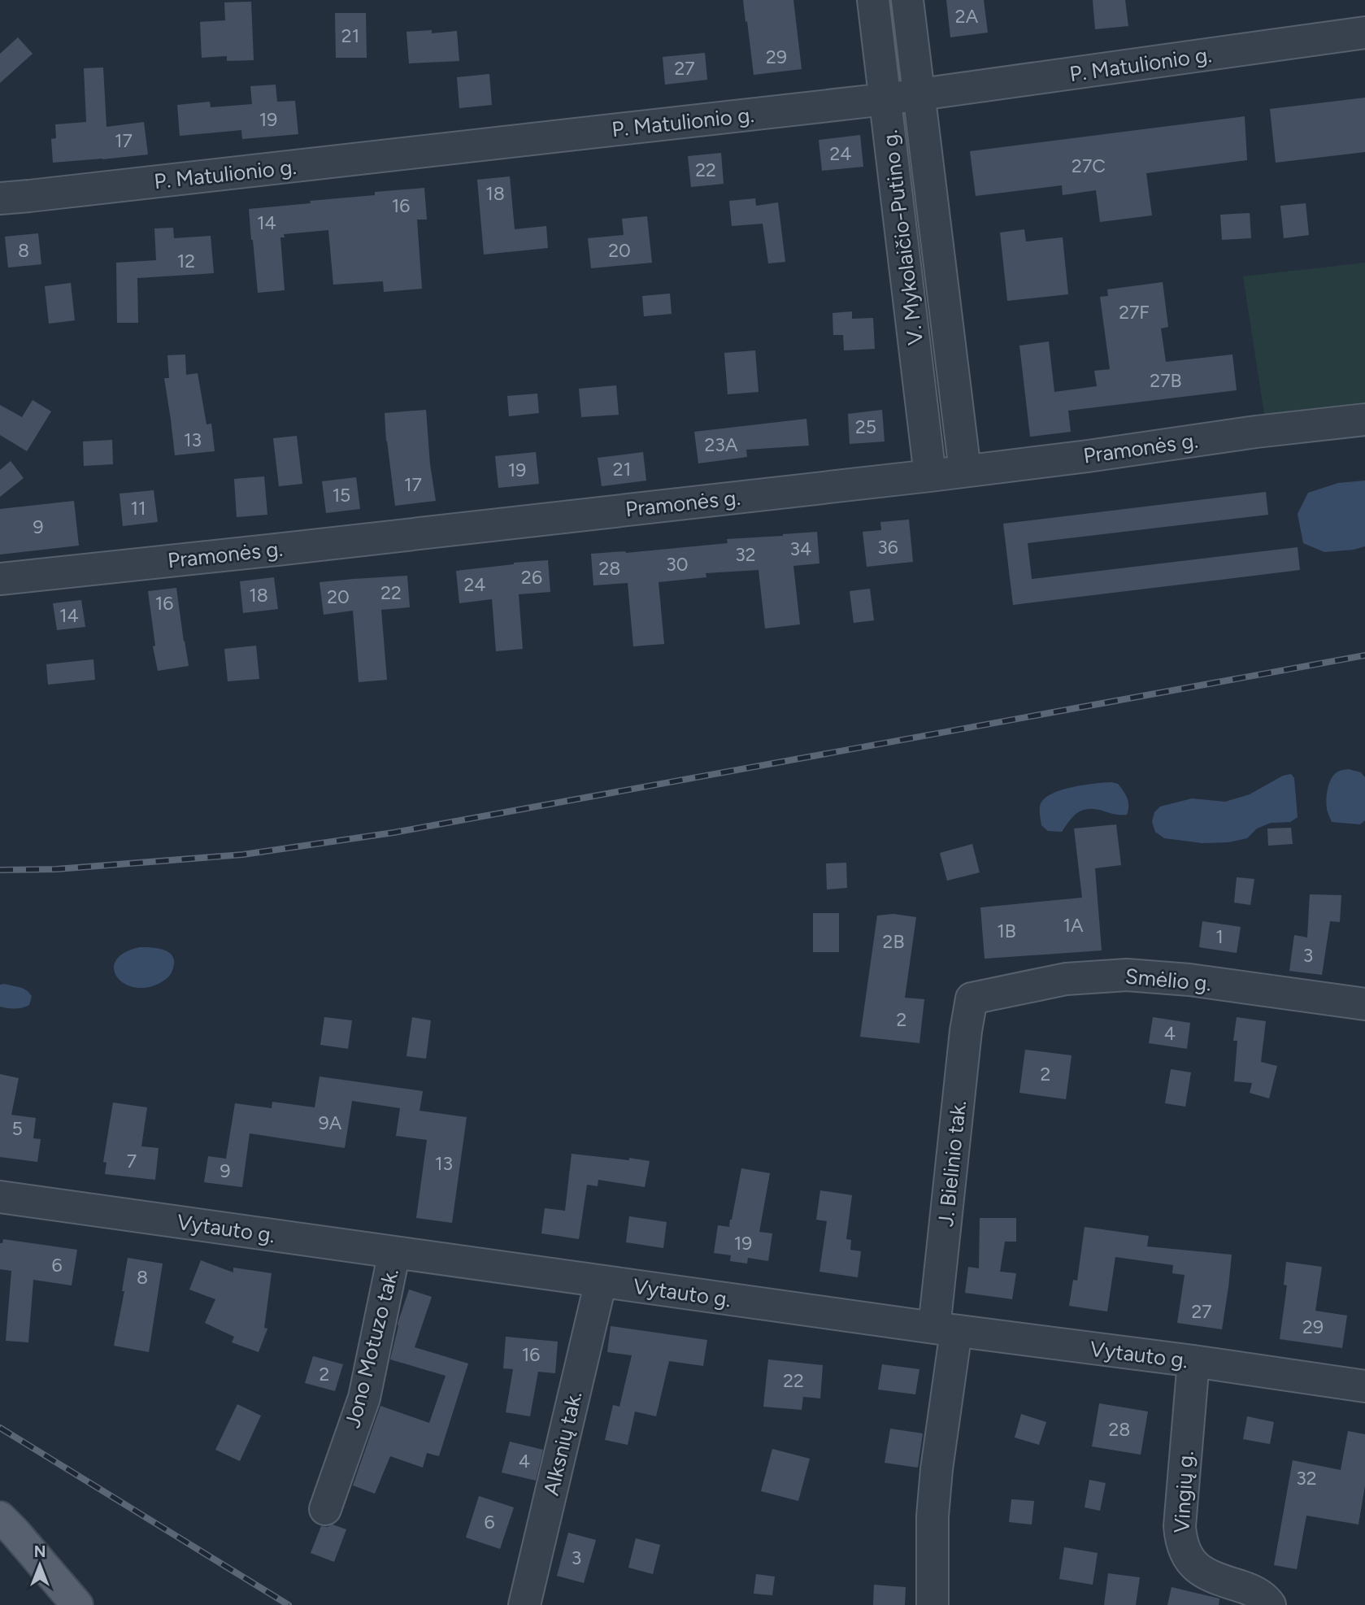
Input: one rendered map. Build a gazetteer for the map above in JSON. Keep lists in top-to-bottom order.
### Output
{
  "streets": {
    "street": [
      "P. Matulionio g.",
      "V. Mykolaičio-Putino g.",
      "Pramonės g.",
      "Smėlio g.",
      "J. Bielinio tak.",
      "Vytauto g.",
      "Jono Motuzo tak.",
      "Alksnių tak.",
      "Vingių g."
    ]
  },
  "crossings": [
    ["P. Matulionio g.", "V. Mykolaičio-Putino g."],
    ["V. Mykolaičio-Putino g.", "Pramonės g."],
    ["Smėlio g.", "J. Bielinio tak."],
    ["J. Bielinio tak.", "Vytauto g."],
    ["Vytauto g.", "Jono Motuzo tak."],
    ["Vytauto g.", "Alksnių tak."],
    ["Vytauto g.", "Vingių g."]
  ],
  "house_numbers": [
    "2A",
    "21",
    "29",
    "27",
    "19",
    "17",
    "24",
    "27C",
    "22",
    "18",
    "16",
    "14",
    "8",
    "20",
    "12",
    "27F",
    "27B",
    "25",
    "13",
    "23A",
    "21",
    "19",
    "17",
    "15",
    "11",
    "9",
    "36",
    "34",
    "32",
    "30",
    "28",
    "26",
    "24",
    "22",
    "18",
    "20",
    "16",
    "14",
    "1A",
    "1B",
    "1",
    "2B",
    "3",
    "2",
    "4",
    "2",
    "9A",
    "5",
    "7",
    "13",
    "9",
    "19",
    "6",
    "8",
    "27",
    "29",
    "16",
    "2",
    "22",
    "28",
    "4",
    "32",
    "6",
    "3"
  ],
  "north": "top"
}
